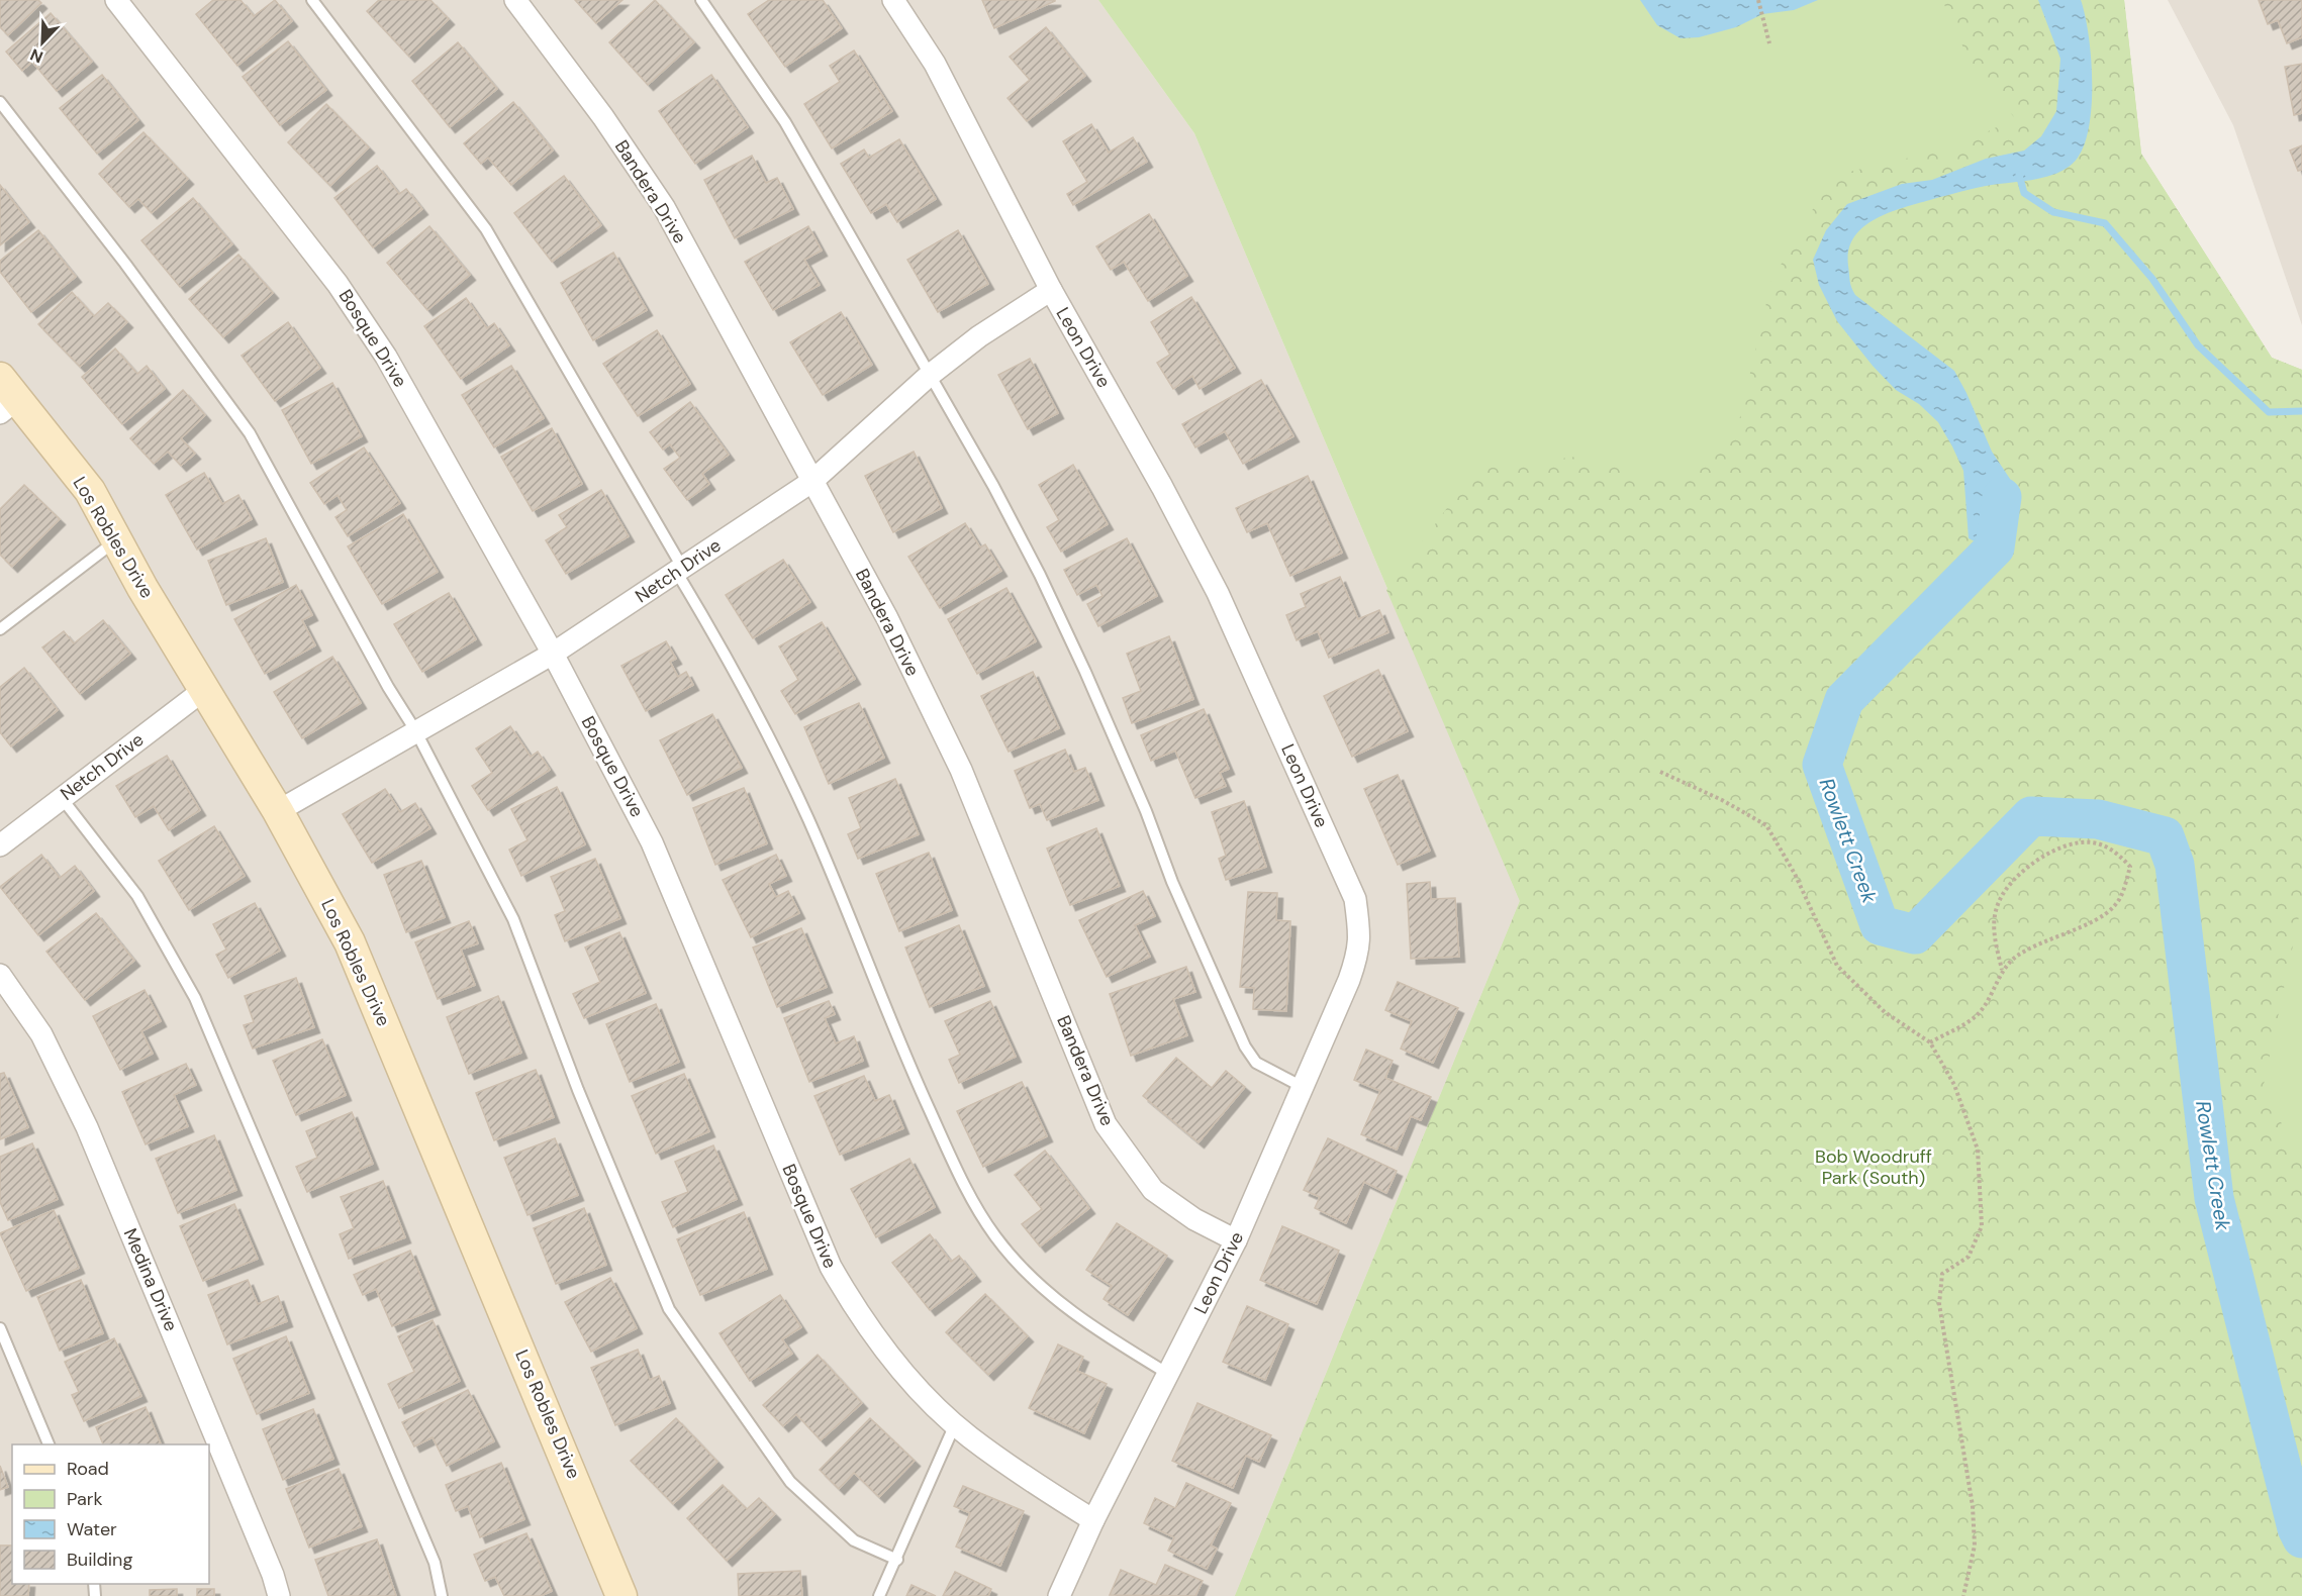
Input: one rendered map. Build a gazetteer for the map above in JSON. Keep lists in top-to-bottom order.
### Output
{
  "streets": {
    "street": [
      "Bandera Drive",
      "Bosque Drive",
      "Leon Drive",
      "Los Robles Drive",
      "Netch Drive",
      "Medina Drive"
    ]
  },
  "crossings": [
    ["Bandera Drive", "Leon Drive"],
    ["Bandera Drive", "Netch Drive"],
    ["Bosque Drive", "Leon Drive"],
    ["Bosque Drive", "Netch Drive"],
    ["Leon Drive", "Netch Drive"],
    ["Los Robles Drive", "Netch Drive"]
  ],
  "water": ["Rowlett Creek"],
  "parks": ["Bob Woodruff Park (South)"],
  "legend": [
    "Road",
    "Park",
    "Water",
    "Building"
  ],
  "north": "bottom left"
}
